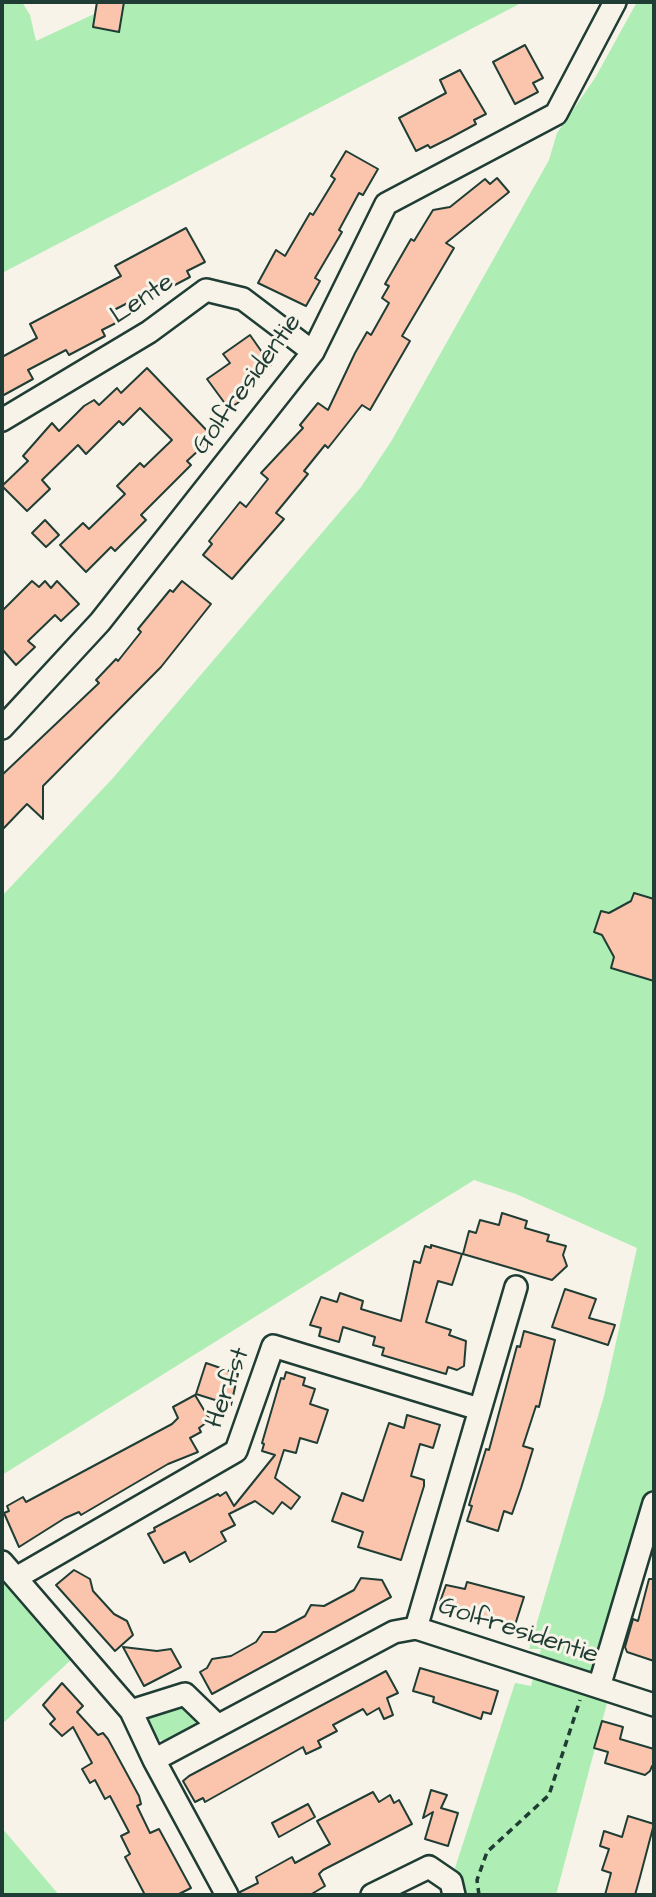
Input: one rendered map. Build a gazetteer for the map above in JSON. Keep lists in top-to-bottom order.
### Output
{
  "streets": {
    "street": ["Lente", "Golfresidentie", "Herfst"]
  },
  "crossings": [
    ["Lente", "Golfresidentie"]
  ]
}
